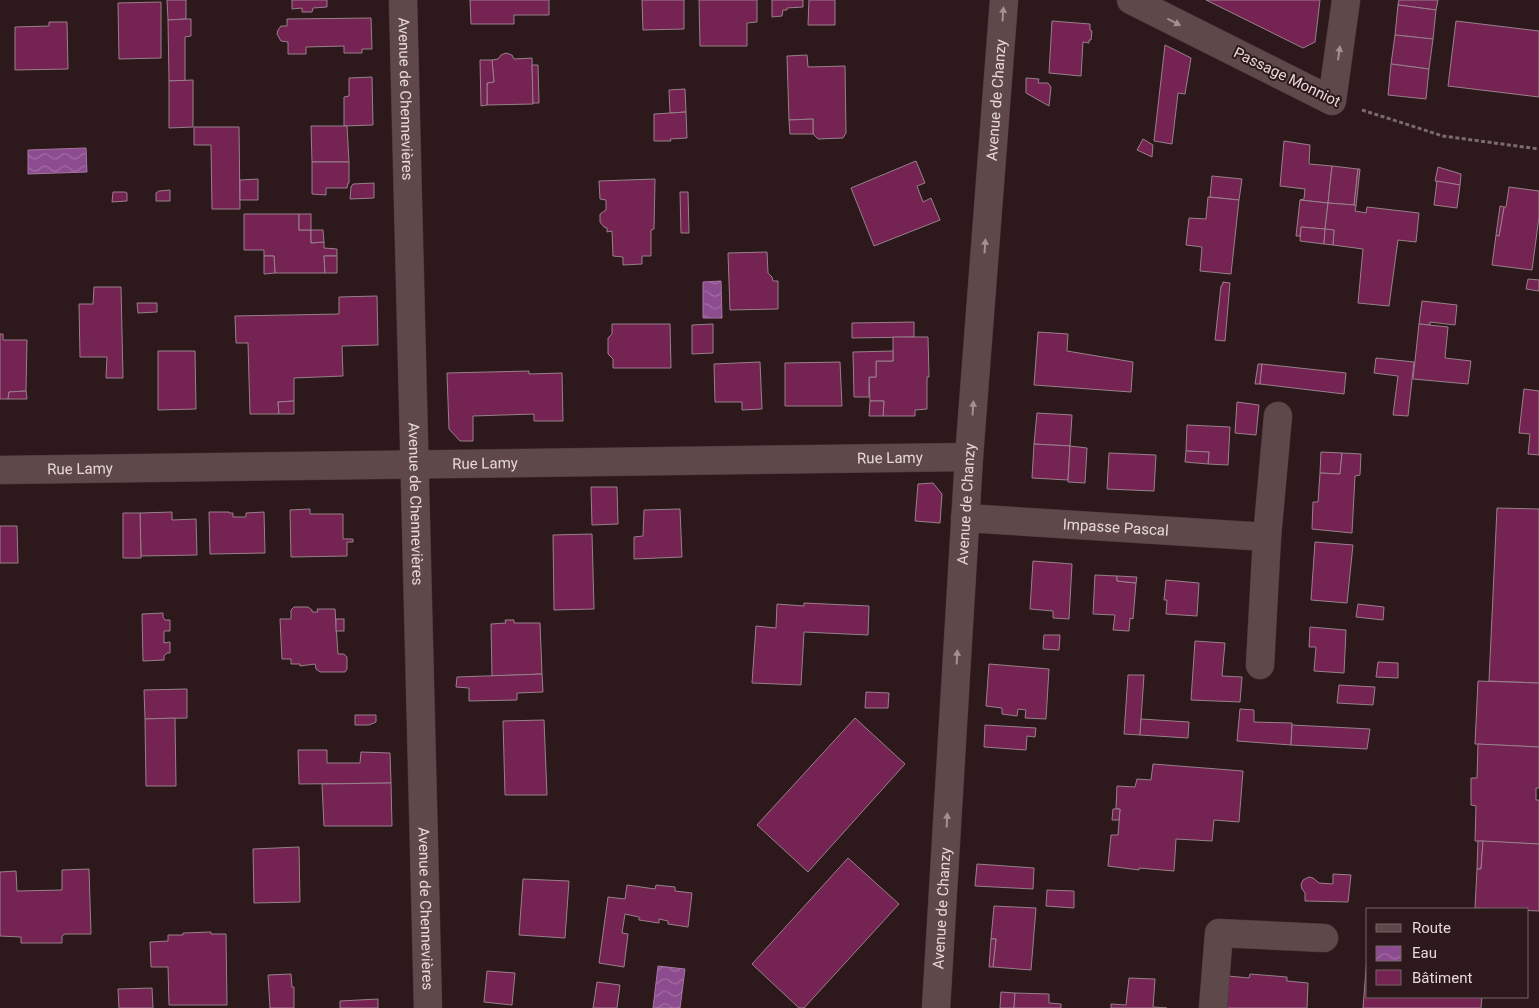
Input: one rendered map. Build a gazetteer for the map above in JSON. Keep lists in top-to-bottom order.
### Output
{
  "streets": {
    "street": [
      "Passage Monniot",
      "Avenue de Chennevières",
      "Avenue de Chanzy",
      "Rue Lamy",
      "Impasse Pascal"
    ]
  },
  "crossings": [
    ["Avenue de Chennevières", "Rue Lamy"],
    ["Avenue de Chanzy", "Rue Lamy"],
    ["Avenue de Chanzy", "Impasse Pascal"]
  ],
  "one_way": ["Passage Monniot", "Avenue de Chanzy"],
  "legend": ["Route", "Eau", "Bâtiment"]
}
